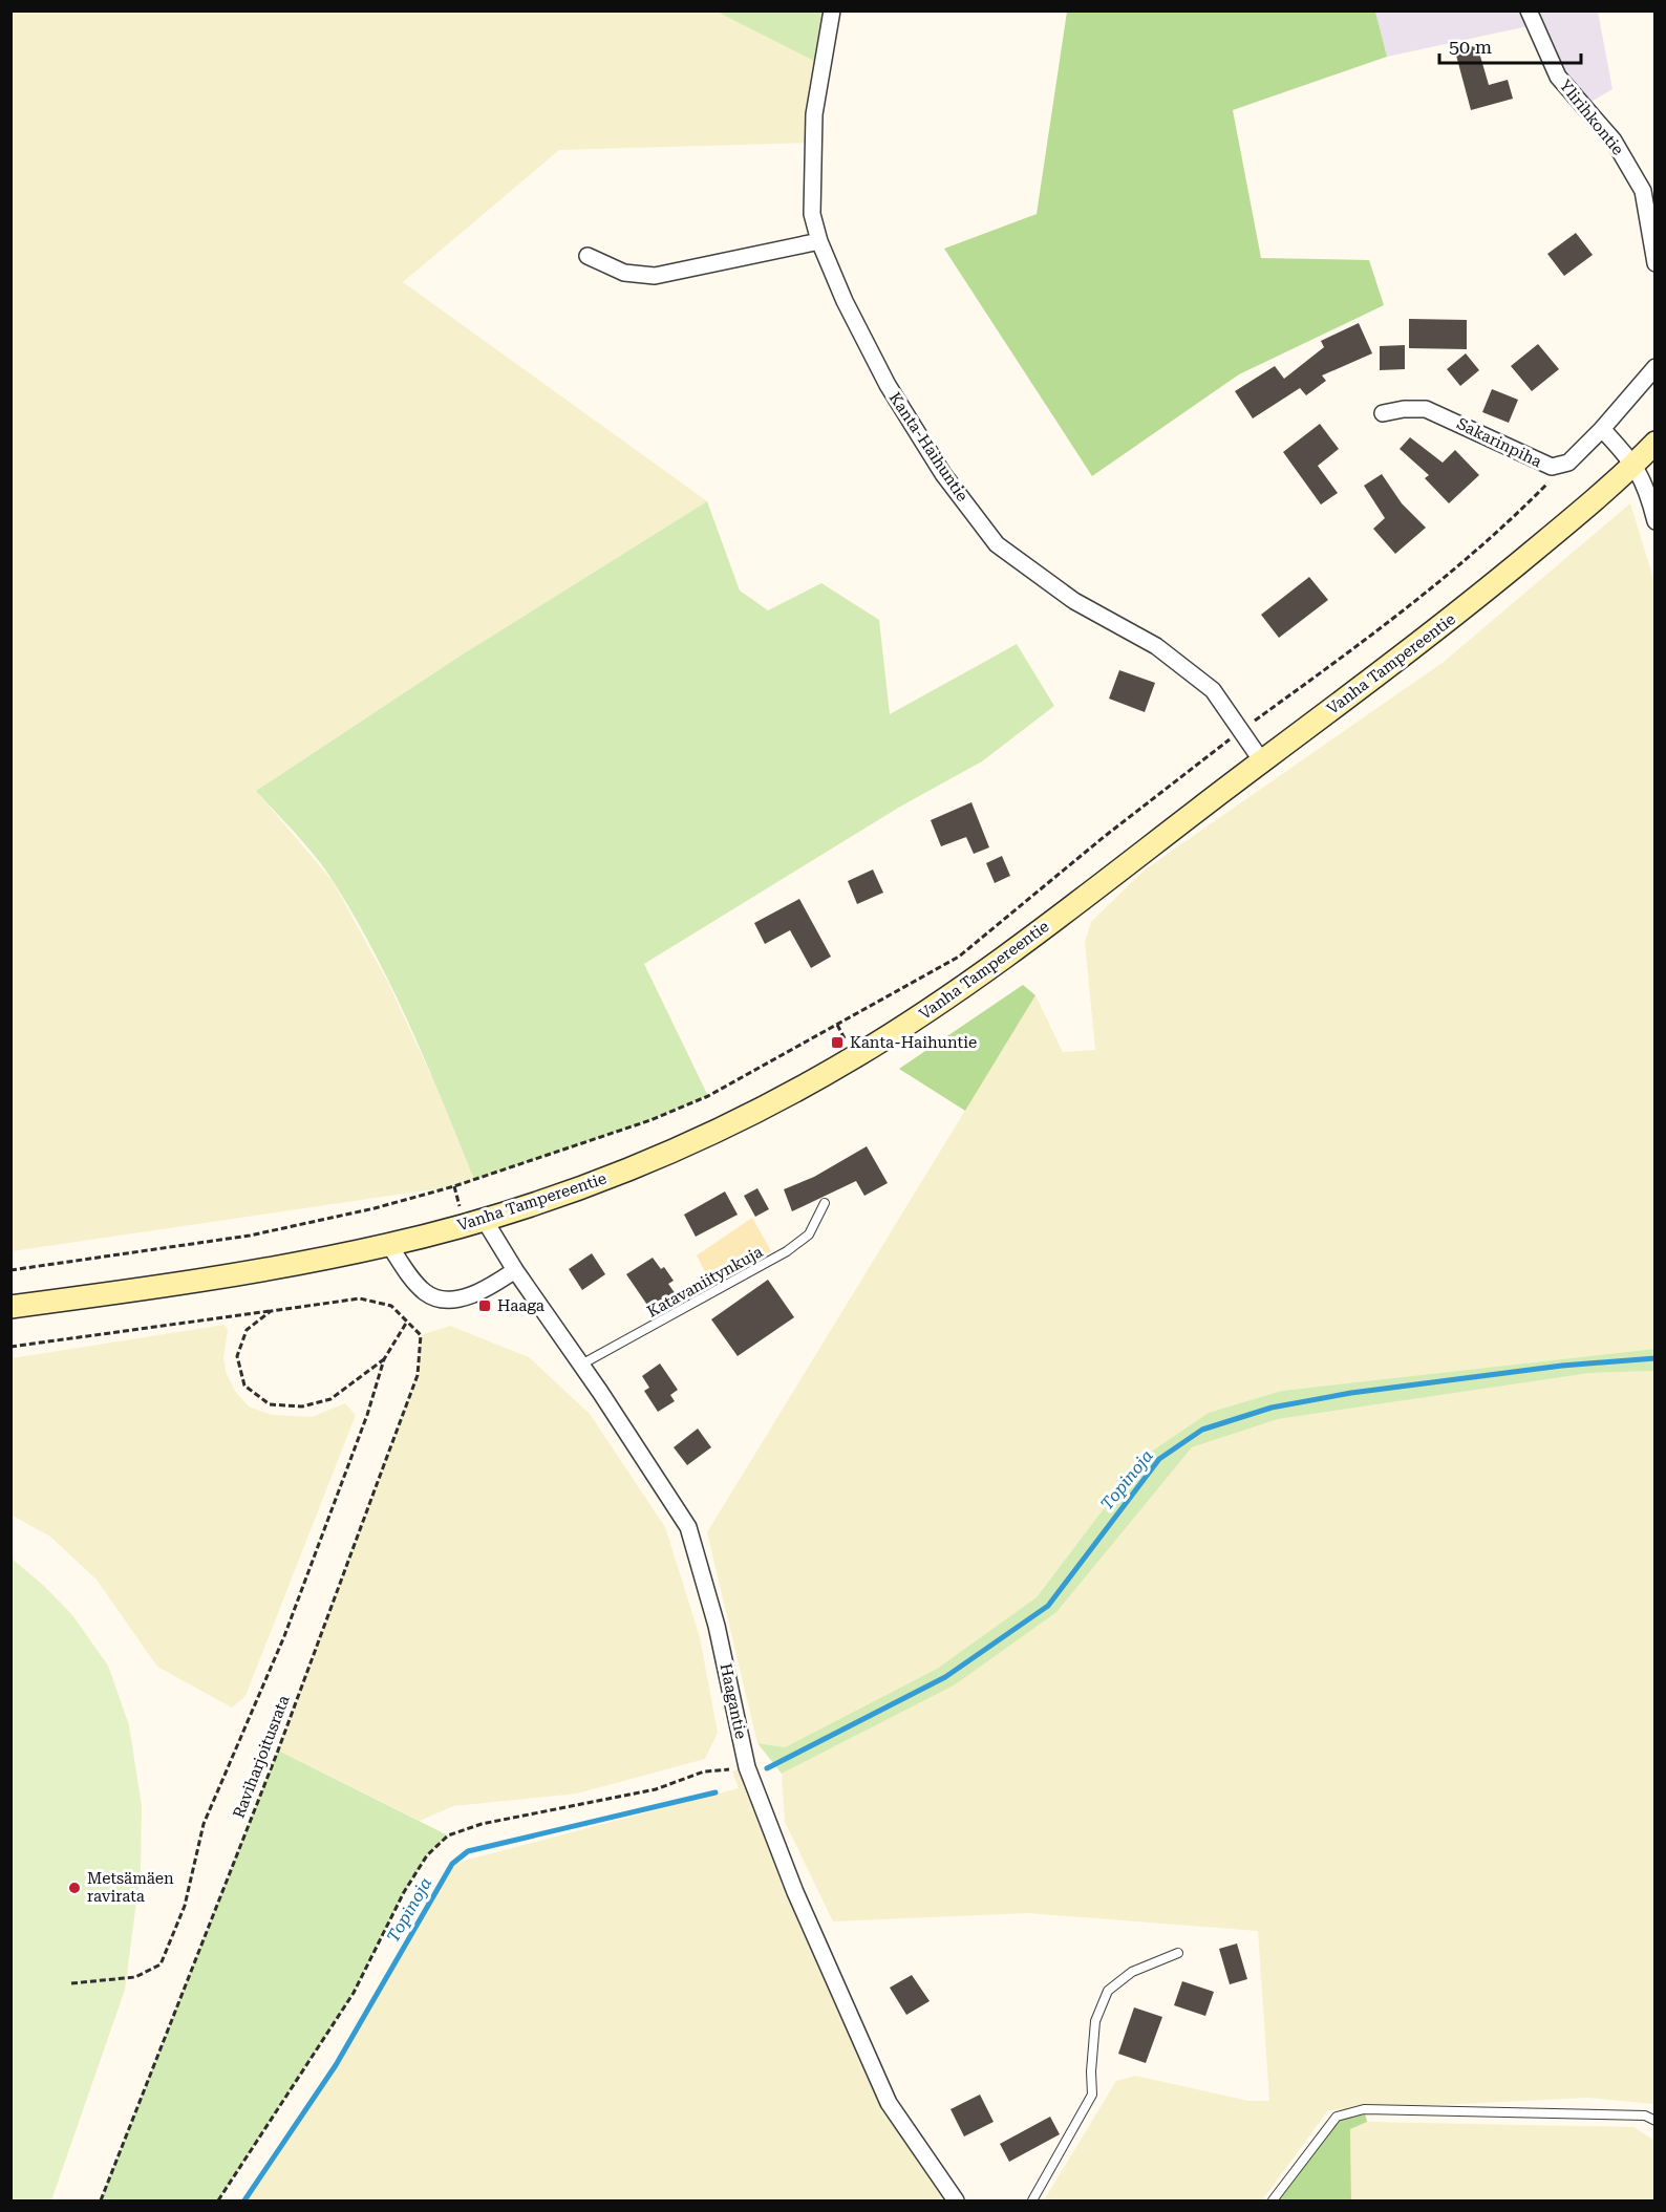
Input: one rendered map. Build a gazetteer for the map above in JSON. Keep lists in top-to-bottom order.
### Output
{
  "streets": {
    "main road": ["Vanha Tampereentie"],
    "street": [
      "Ylirihkontie",
      "Sakarinpiha",
      "Kanta-Haihuntie",
      "Haagantie"
    ],
    "lane": ["Katavaniitynkuja"],
    "path": ["Raviharjoitusrata"]
  },
  "crossings": [
    ["Kanta-Haihuntie", "Vanha Tampereentie"],
    ["Vanha Tampereentie", "Haagantie"],
    ["Katavaniitynkuja", "Haagantie"]
  ],
  "water": ["Topinoja"],
  "places": {
    "transit": ["Kanta-Haihuntie", "Haaga"],
    "other": ["Metsämäen ravirata"]
  },
  "scale_bar": "50 m"
}
